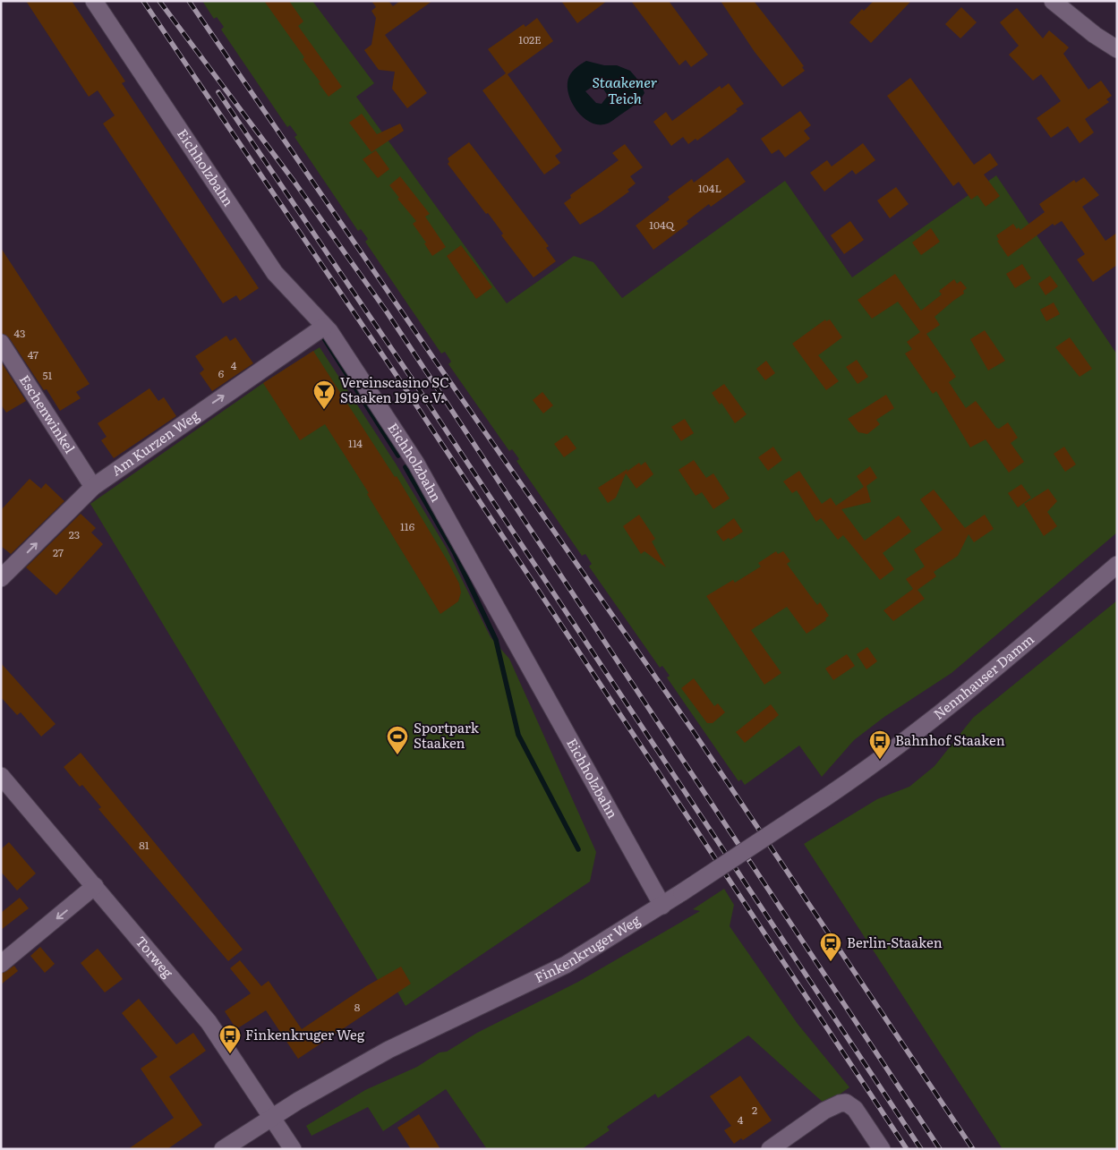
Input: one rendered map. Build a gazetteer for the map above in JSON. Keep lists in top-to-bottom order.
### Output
{
  "streets": {
    "street": [
      "Eichholzbahn",
      "Eschenwinkel",
      "Am Kurzen Weg",
      "Nennhauser Damm",
      "Finkenkruger Weg",
      "Torweg"
    ]
  },
  "crossings": [
    ["Eichholzbahn", "Am Kurzen Weg"],
    ["Eichholzbahn", "Finkenkruger Weg"],
    ["Eschenwinkel", "Am Kurzen Weg"],
    ["Nennhauser Damm", "Finkenkruger Weg"],
    ["Finkenkruger Weg", "Torweg"]
  ],
  "one_way": ["Am Kurzen Weg"],
  "water": ["Staakener Teich"],
  "places": {
    "bar": ["Vereinscasino SC Staaken 1919 e.V."],
    "sports": ["Sportpark Staaken"],
    "bus stop": ["Bahnhof Staaken", "Finkenkruger Weg"],
    "station": ["Berlin-Staaken"]
  },
  "house_numbers": [
    "102E",
    "104L",
    "104Q",
    "43",
    "47",
    "4",
    "6",
    "51",
    "114",
    "116",
    "23",
    "27",
    "81",
    "8",
    "2",
    "4"
  ]
}
